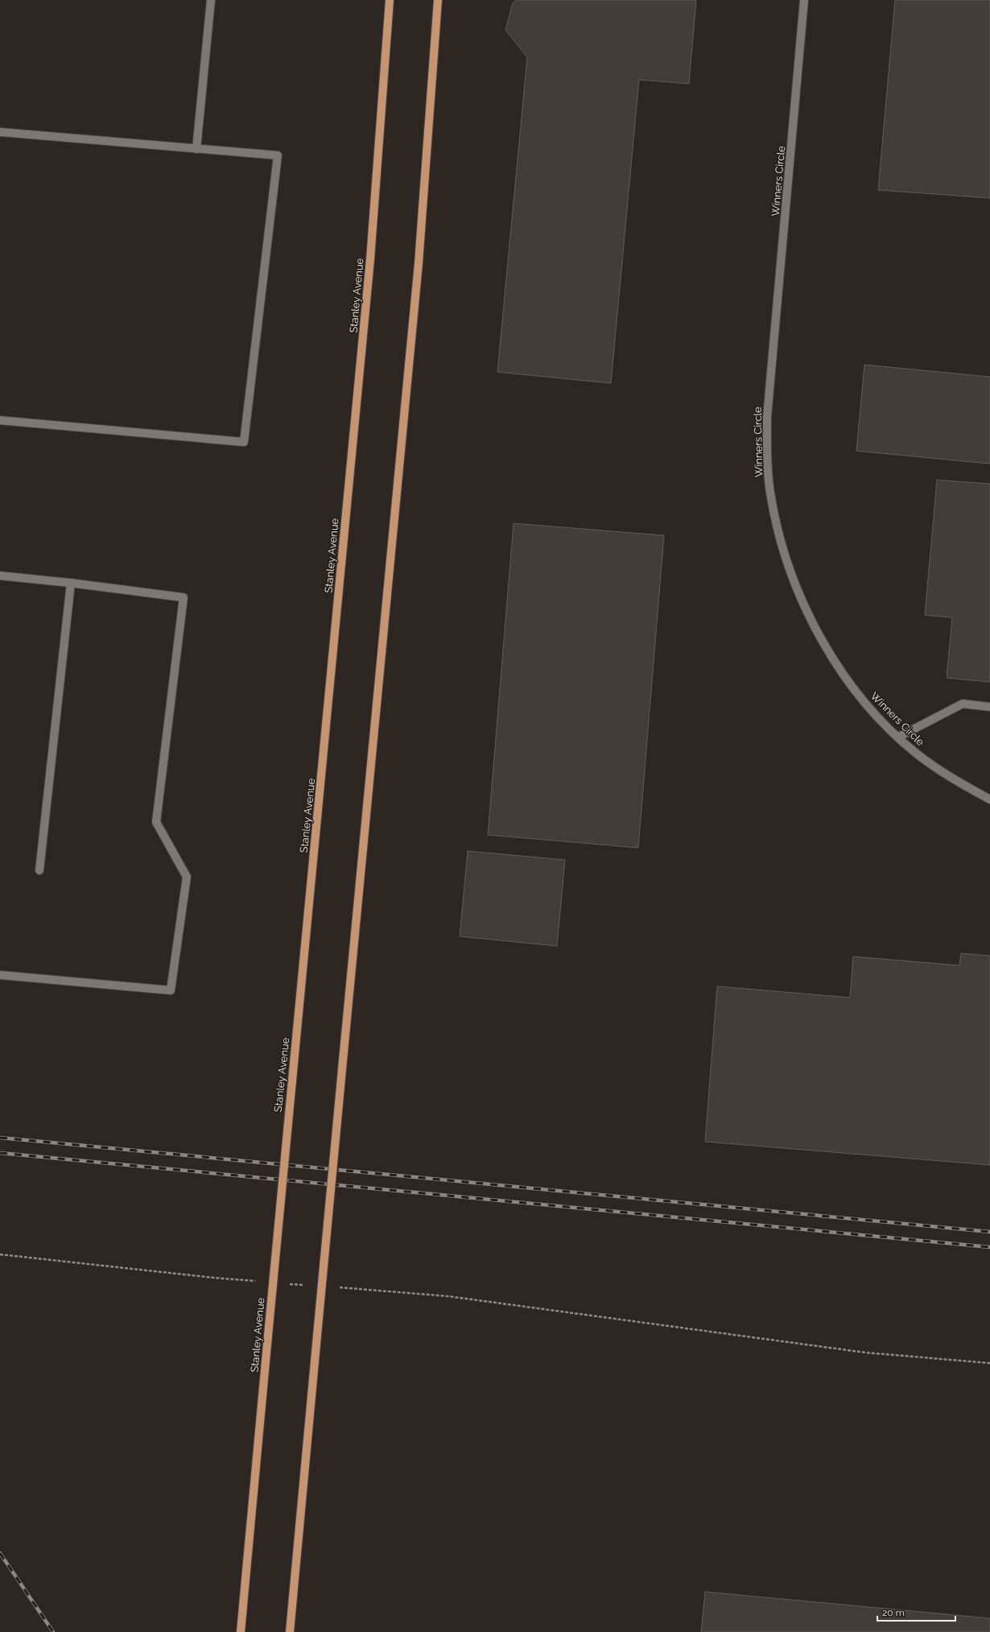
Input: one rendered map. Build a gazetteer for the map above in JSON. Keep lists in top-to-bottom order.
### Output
{
  "streets": {
    "main road": ["Stanley Avenue"],
    "street": ["Winners Circle"]
  },
  "scale_bar": "20 m"
}
